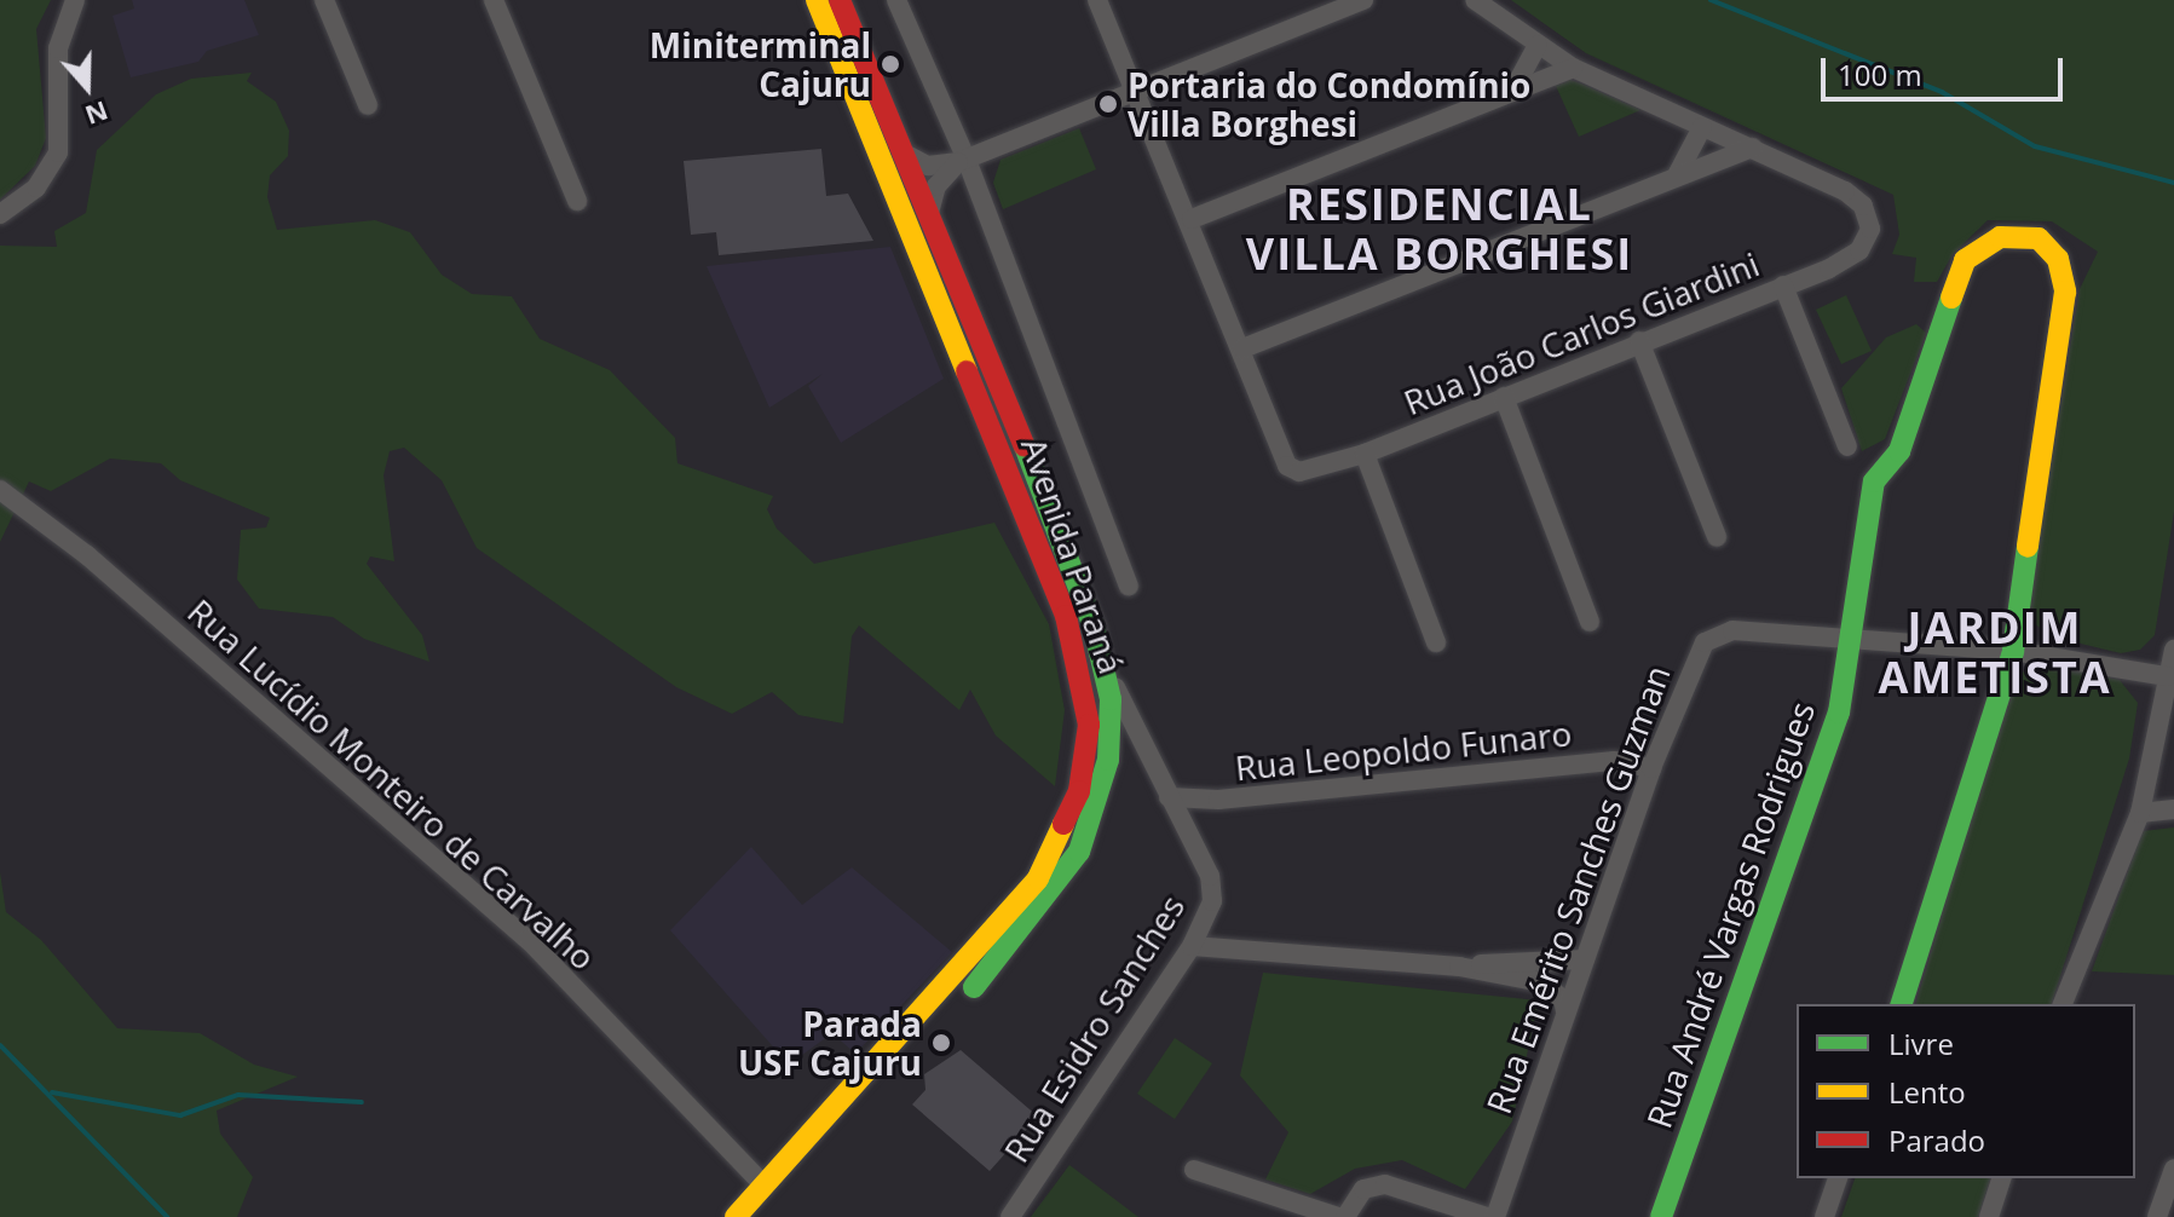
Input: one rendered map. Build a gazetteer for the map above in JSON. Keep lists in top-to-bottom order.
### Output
{
  "streets": {
    "main road": ["Avenida Paraná", "Rua André Vargas Rodrigues"],
    "street": [
      "Rua João Carlos Giardini",
      "Rua Leopoldo Funaro",
      "Rua Lucídio Monteiro de Carvalho",
      "Rua Emérito Sanches Guzman",
      "Rua Esidro Sanches"
    ]
  },
  "crossings": [
    ["Avenida Paraná", "Rua Lucídio Monteiro de Carvalho"],
    ["Avenida Paraná", "Rua Esidro Sanches"],
    ["Rua Leopoldo Funaro", "Rua Emérito Sanches Guzman"],
    ["Rua Leopoldo Funaro", "Rua Esidro Sanches"],
    ["Rua Emérito Sanches Guzman", "Rua André Vargas Rodrigues"]
  ],
  "districts": ["RESIDENCIAL VILLA BORGHESI", "JARDIM AMETISTA"],
  "places": ["Miniterminal Cajuru", "Portaria do Condomínio Villa Borghesi", "Parada USF Cajuru"],
  "legend": ["Livre", "Lento", "Parado"],
  "scale_bar": "100 m",
  "north": "bottom"
}
